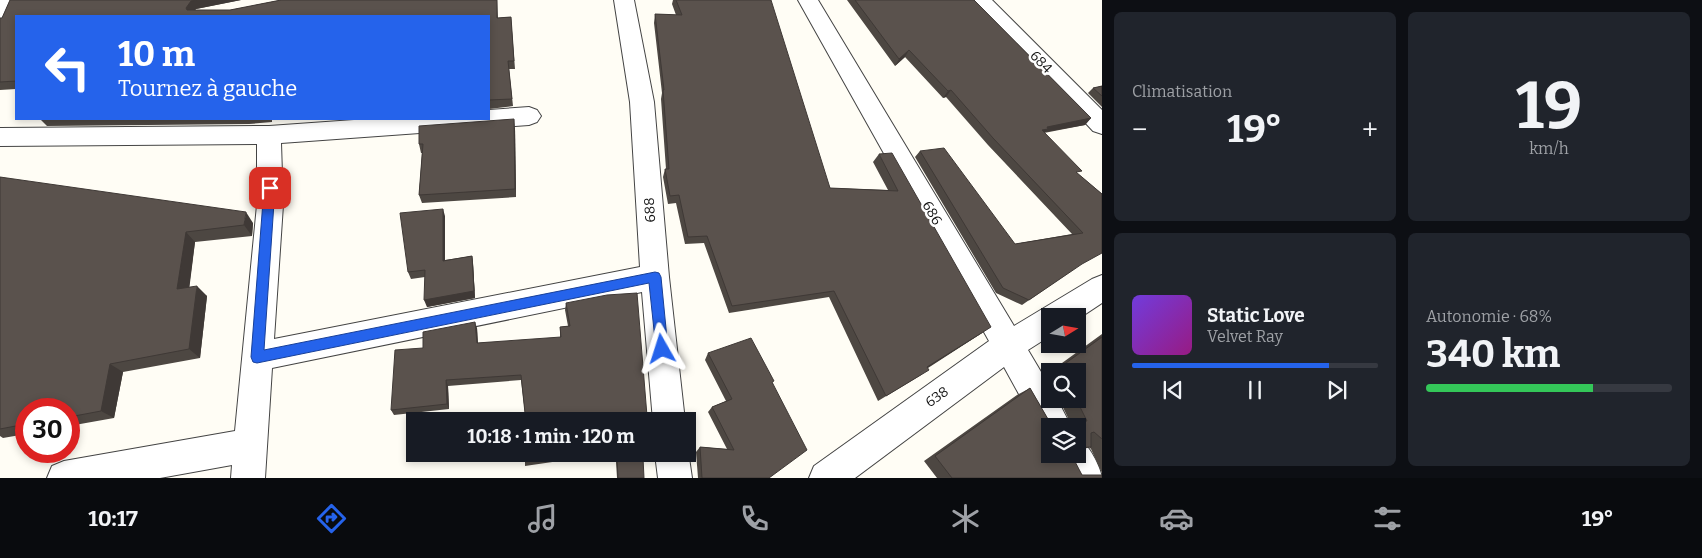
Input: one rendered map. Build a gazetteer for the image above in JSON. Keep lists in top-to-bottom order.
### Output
{
  "streets": {
    "street": [
      "684",
      "688",
      "686",
      "638"
    ]
  },
  "crossings": [
    ["686", "638"]
  ],
  "north": "right",
  "page": {
    "tile": [
      "Climatisation",
      ["19", "km/h"],
      ["Autonomie · 68%", "340 km"]
    ],
    "turn": ["10 m", "Tournez à gauche"],
    "heat": ["−", "19°", "+"],
    "song": ["Static Love", "Velvet Ray"],
    "limit": "30",
    "trip": "10:18 · 1 min · 120 m",
    "tabs": ["10:17", "19°"]
  }
}
